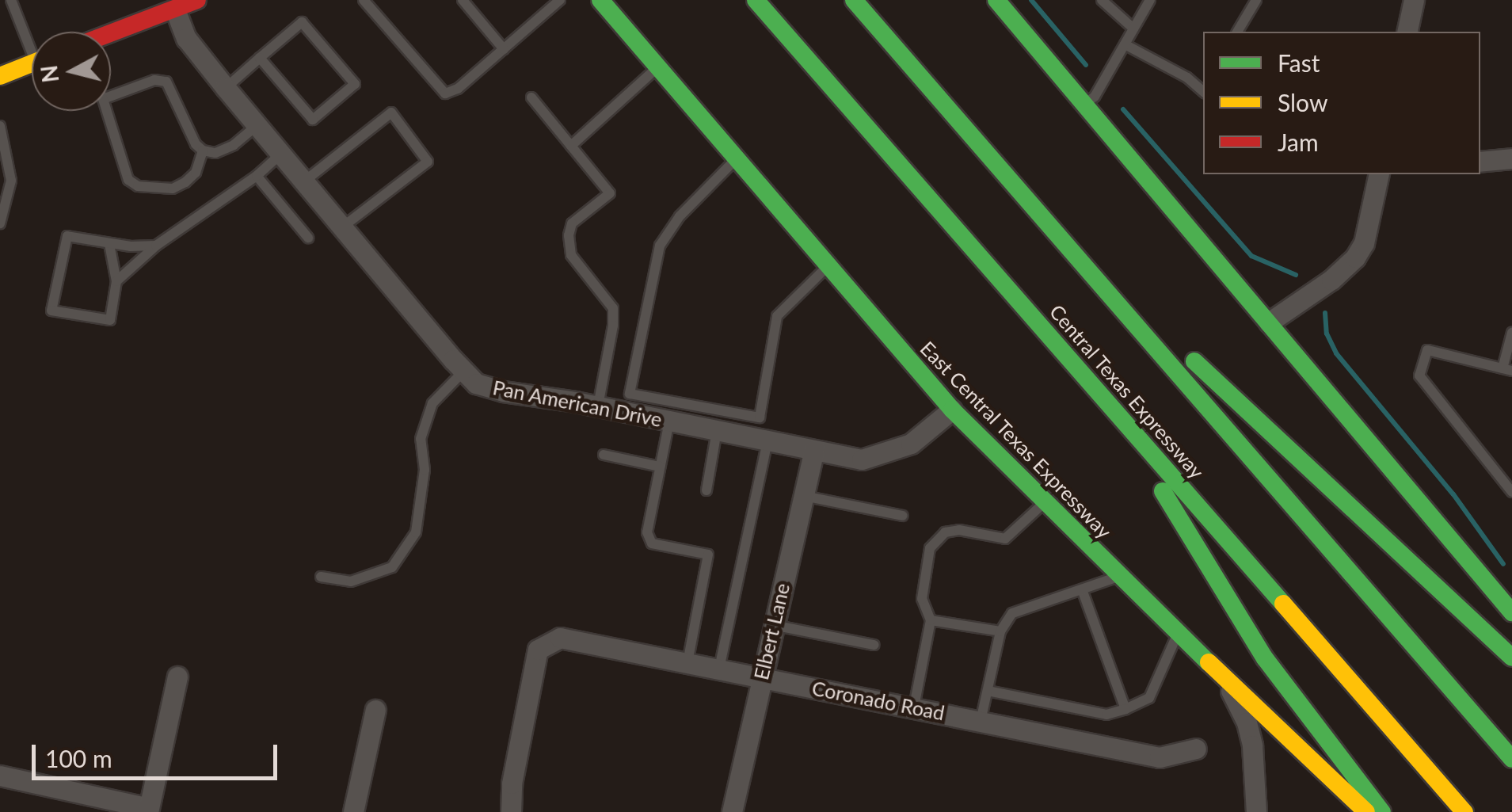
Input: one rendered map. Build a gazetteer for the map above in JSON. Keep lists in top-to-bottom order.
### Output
{
  "streets": {
    "main road": ["Central Texas Expressway", "East Central Texas Expressway"],
    "street": ["Pan American Drive", "Elbert Lane", "Coronado Road"]
  },
  "crossings": [
    ["Pan American Drive", "East Central Texas Expressway"],
    ["Pan American Drive", "Elbert Lane"],
    ["Elbert Lane", "Coronado Road"]
  ],
  "legend": ["Fast", "Slow", "Jam"],
  "scale_bar": "100 m",
  "north": "left"
}
